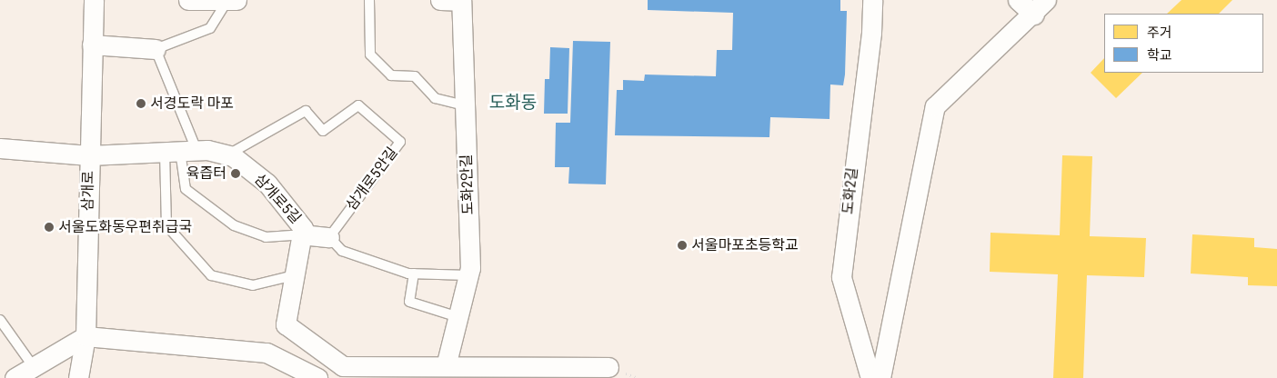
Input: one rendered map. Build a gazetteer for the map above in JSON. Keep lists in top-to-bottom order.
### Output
{
  "streets": {
    "street": [
      "도화2안길",
      "삼개로",
      "도화2길",
      "삼개로5길"
    ],
    "lane": ["삼개로5안길"]
  },
  "crossings": [
    ["삼개로5안길", "삼개로5길"],
    ["도화2안길", "삼개로5길"],
    ["삼개로", "삼개로5길"]
  ],
  "districts": ["도화동"],
  "places": [
    "서경도락 마포",
    "육즙터",
    "서울도화동우편취급국",
    "서울마포초등학교"
  ],
  "legend": ["주거", "학교"]
}
